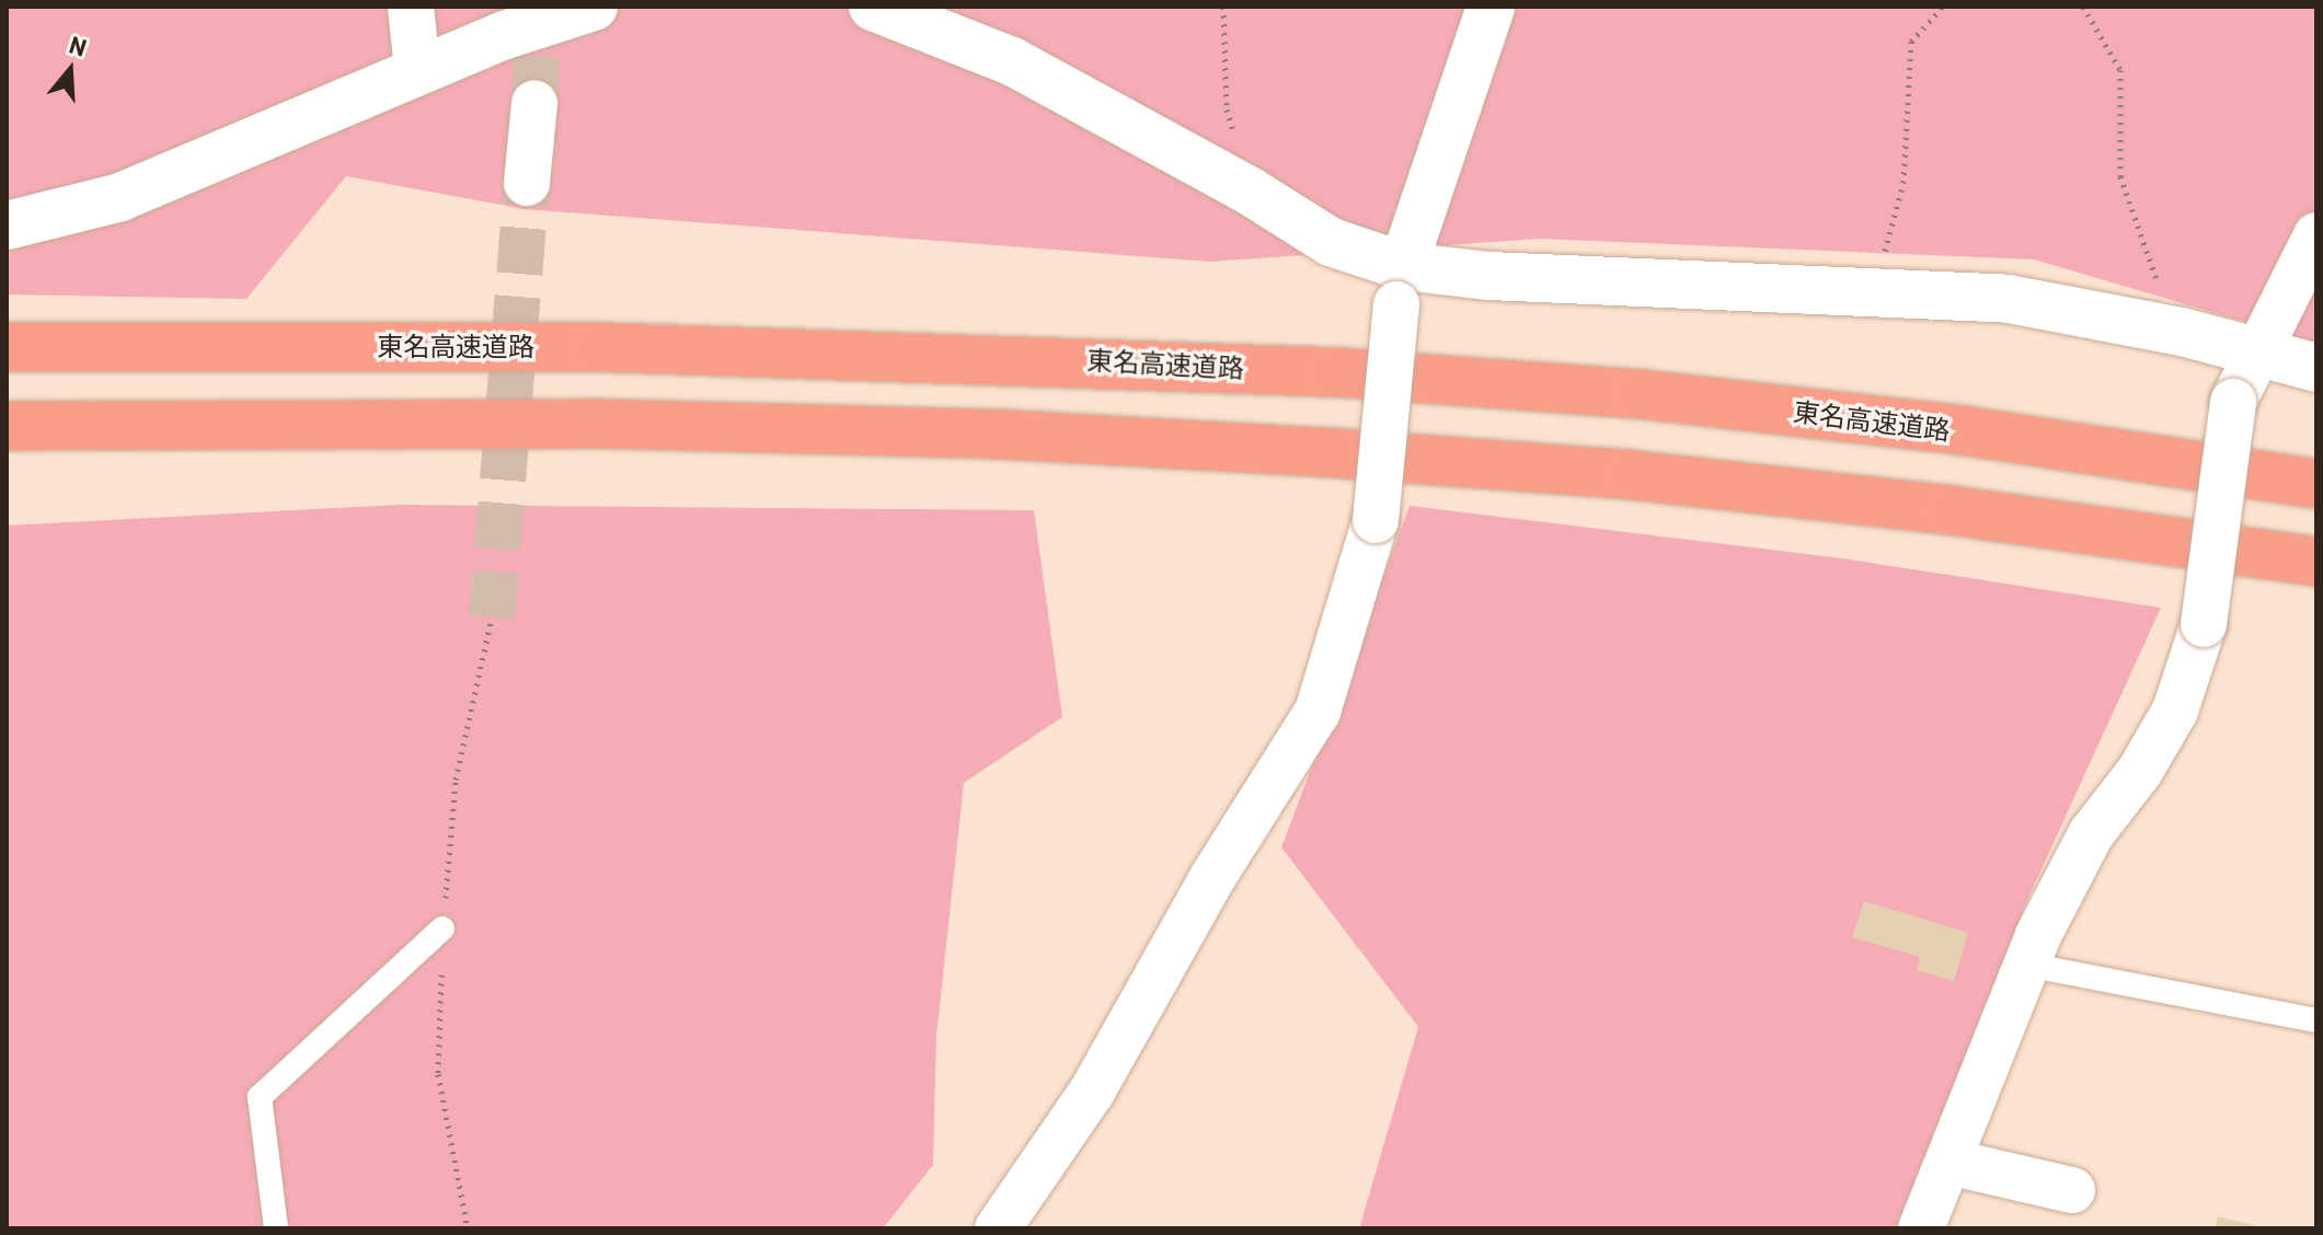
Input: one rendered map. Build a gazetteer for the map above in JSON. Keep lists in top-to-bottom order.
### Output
{
  "streets": {
    "highway": ["東名高速道路"]
  },
  "north": "top"
}
